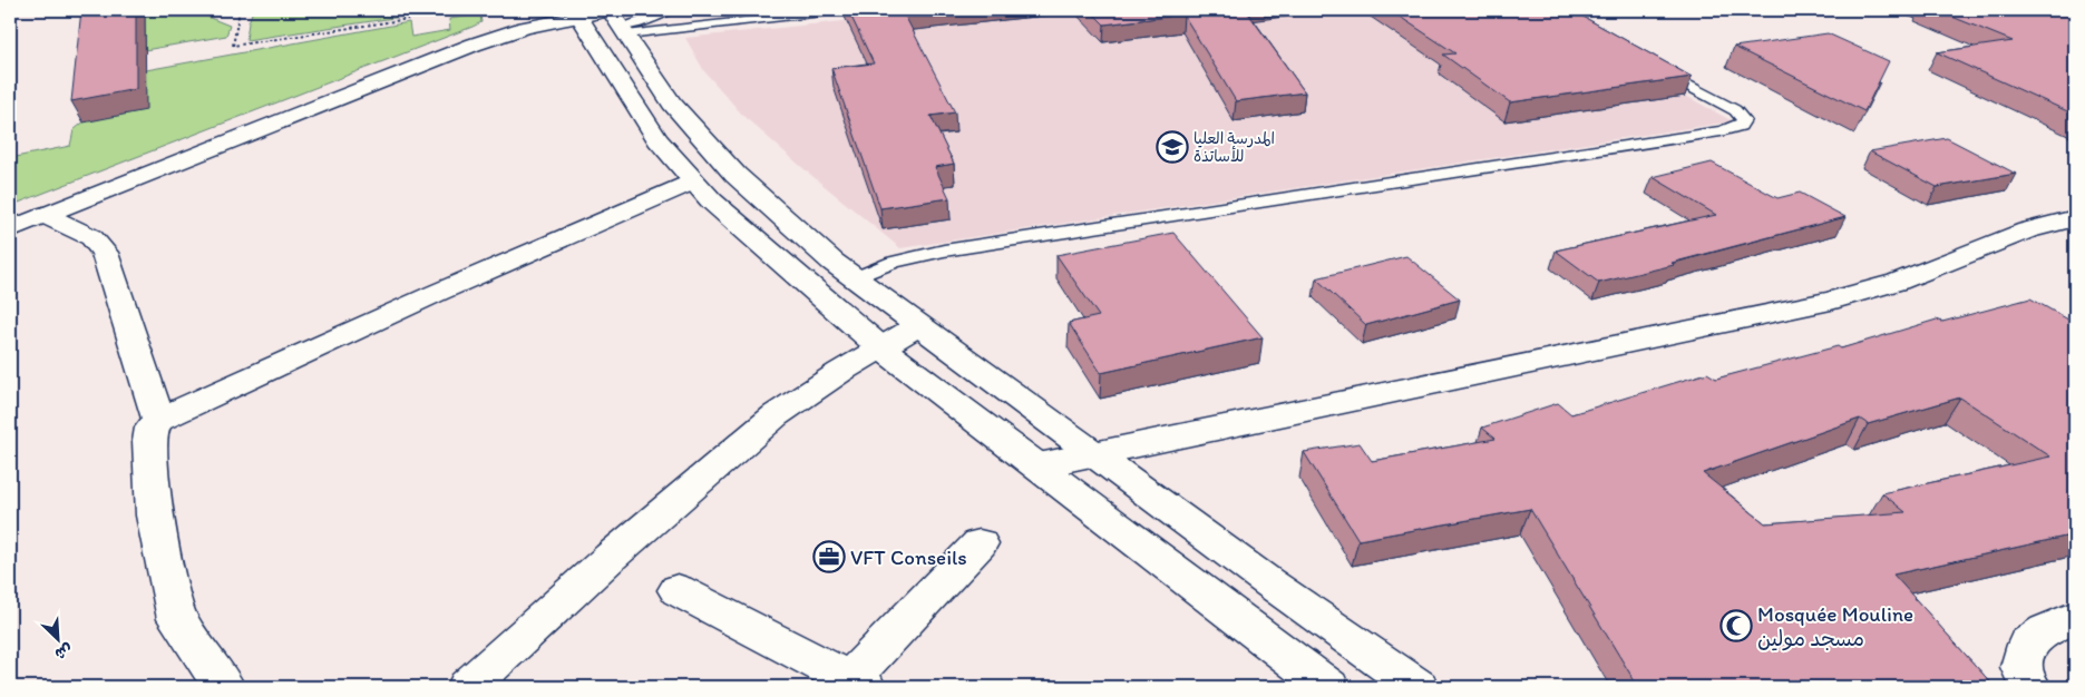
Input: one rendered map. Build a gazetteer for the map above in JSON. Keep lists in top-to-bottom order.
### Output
{
  "places": {
    "school or university": ["المدرسة العليا للأساتذة"],
    "office": ["VFT Conseils"],
    "mosque": ["Mosquée Mouline مسجد مولين"]
  },
  "north": "bottom right"
}
